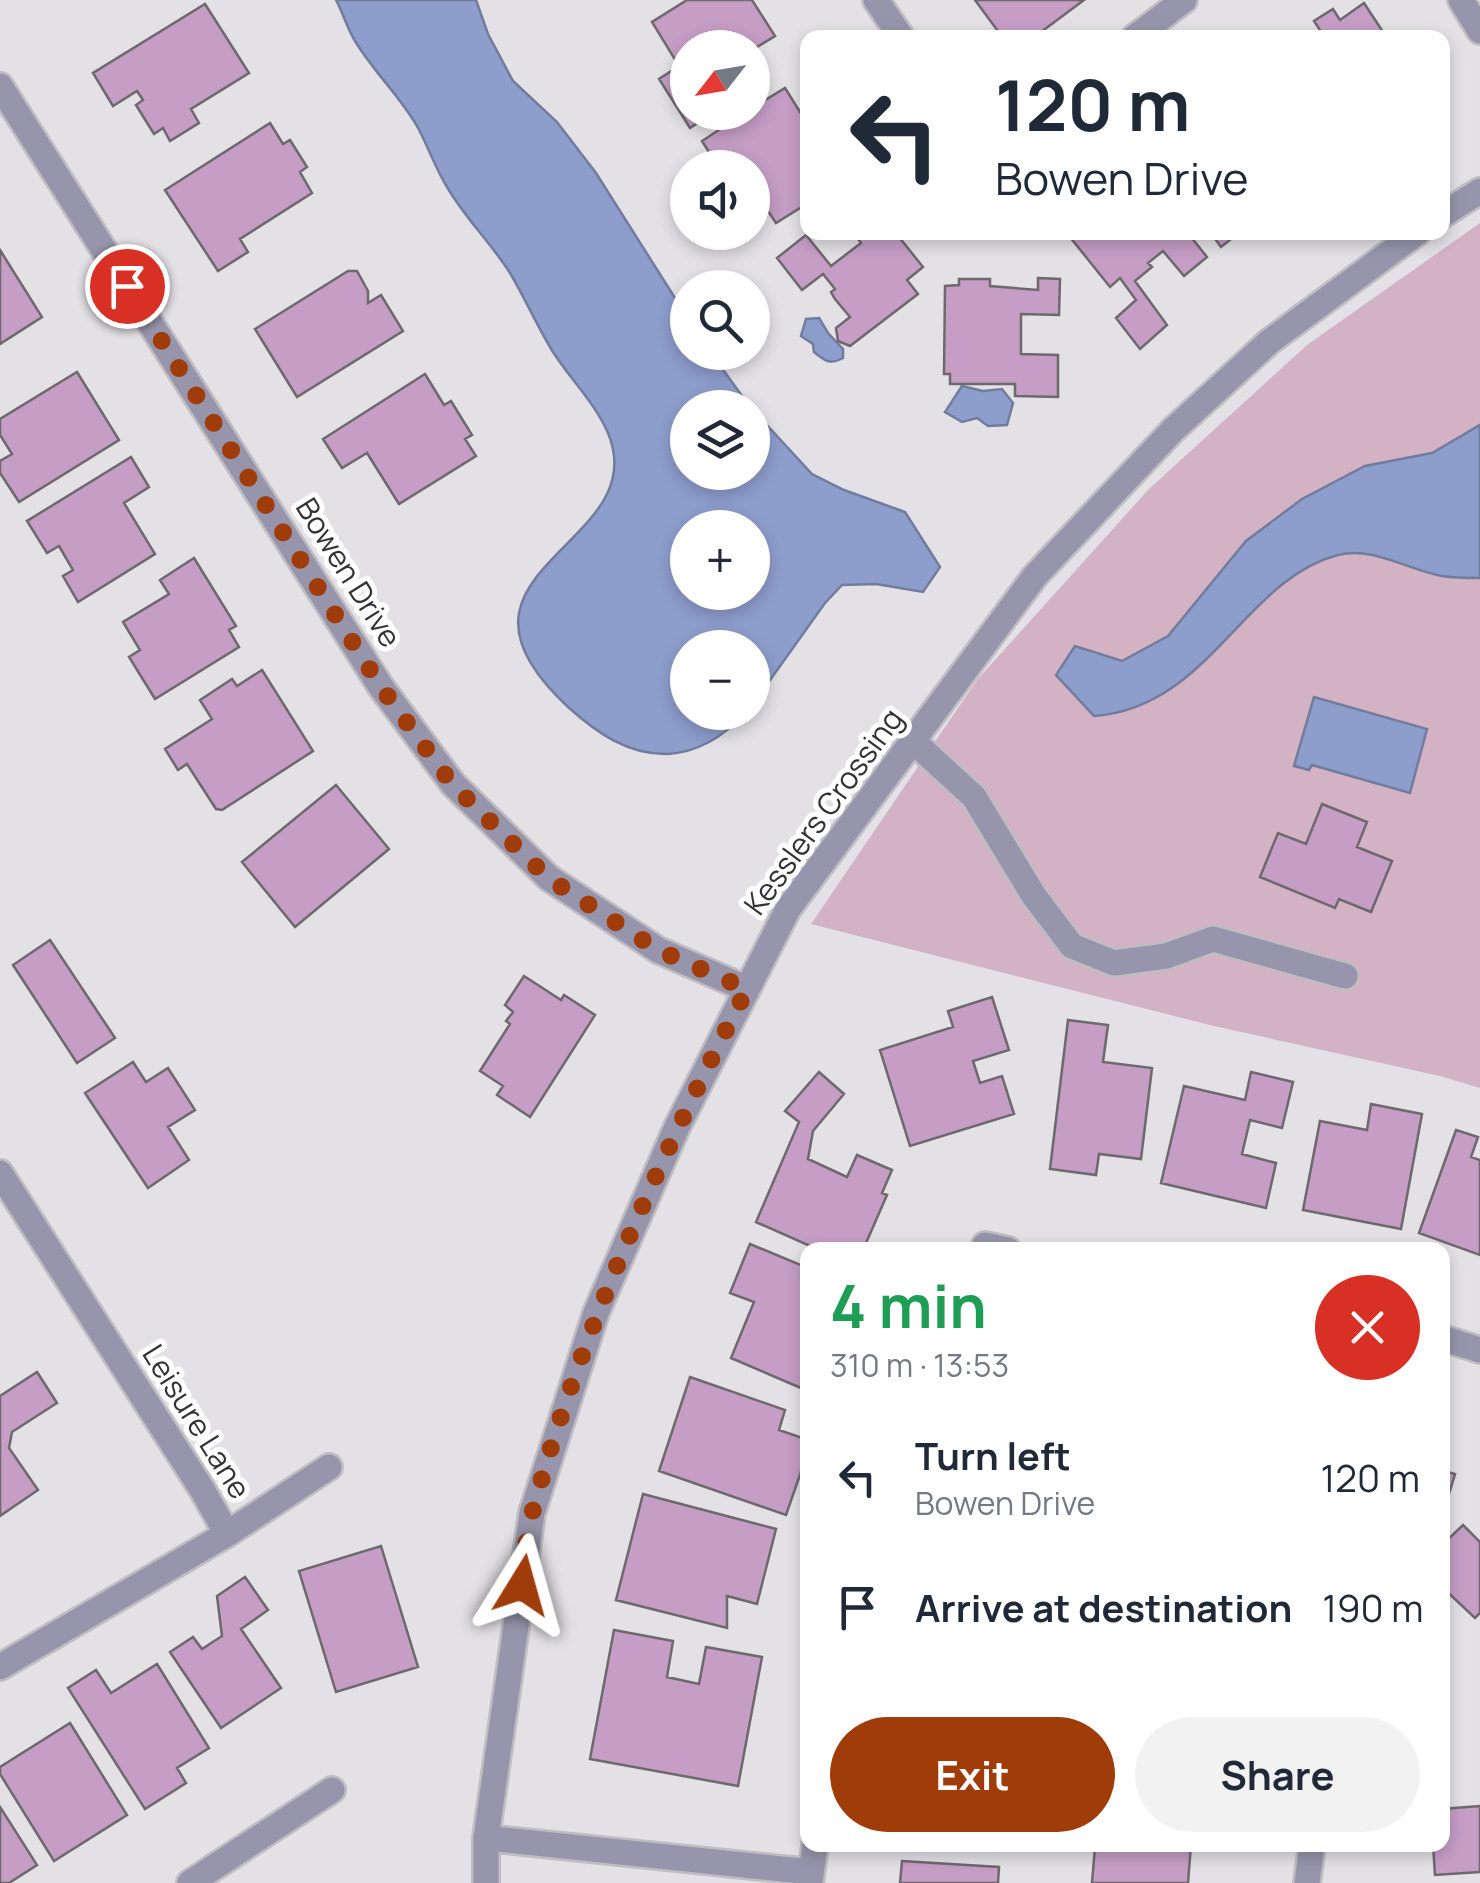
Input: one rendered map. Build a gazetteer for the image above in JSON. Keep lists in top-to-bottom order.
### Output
{
  "streets": {
    "street": ["Bowen Drive", "Kesslers Crossing", "Leisure Lane"]
  },
  "crossings": [
    ["Bowen Drive", "Kesslers Crossing"]
  ],
  "north": "bottom left",
  "page": {
    "map_buttons": ["+", "−"],
    "turn": ["120 m", "Bowen Drive"],
    "heading": ["4 min", "310 m · 13:53"],
    "list": [
      {
        "name": "Turn left",
        "note": "Bowen Drive",
        "value": "120 m"
      },
      {
        "name": "Arrive at destination",
        "value": "190 m"
      }
    ],
    "buttons": ["Exit", "Share"]
  }
}
